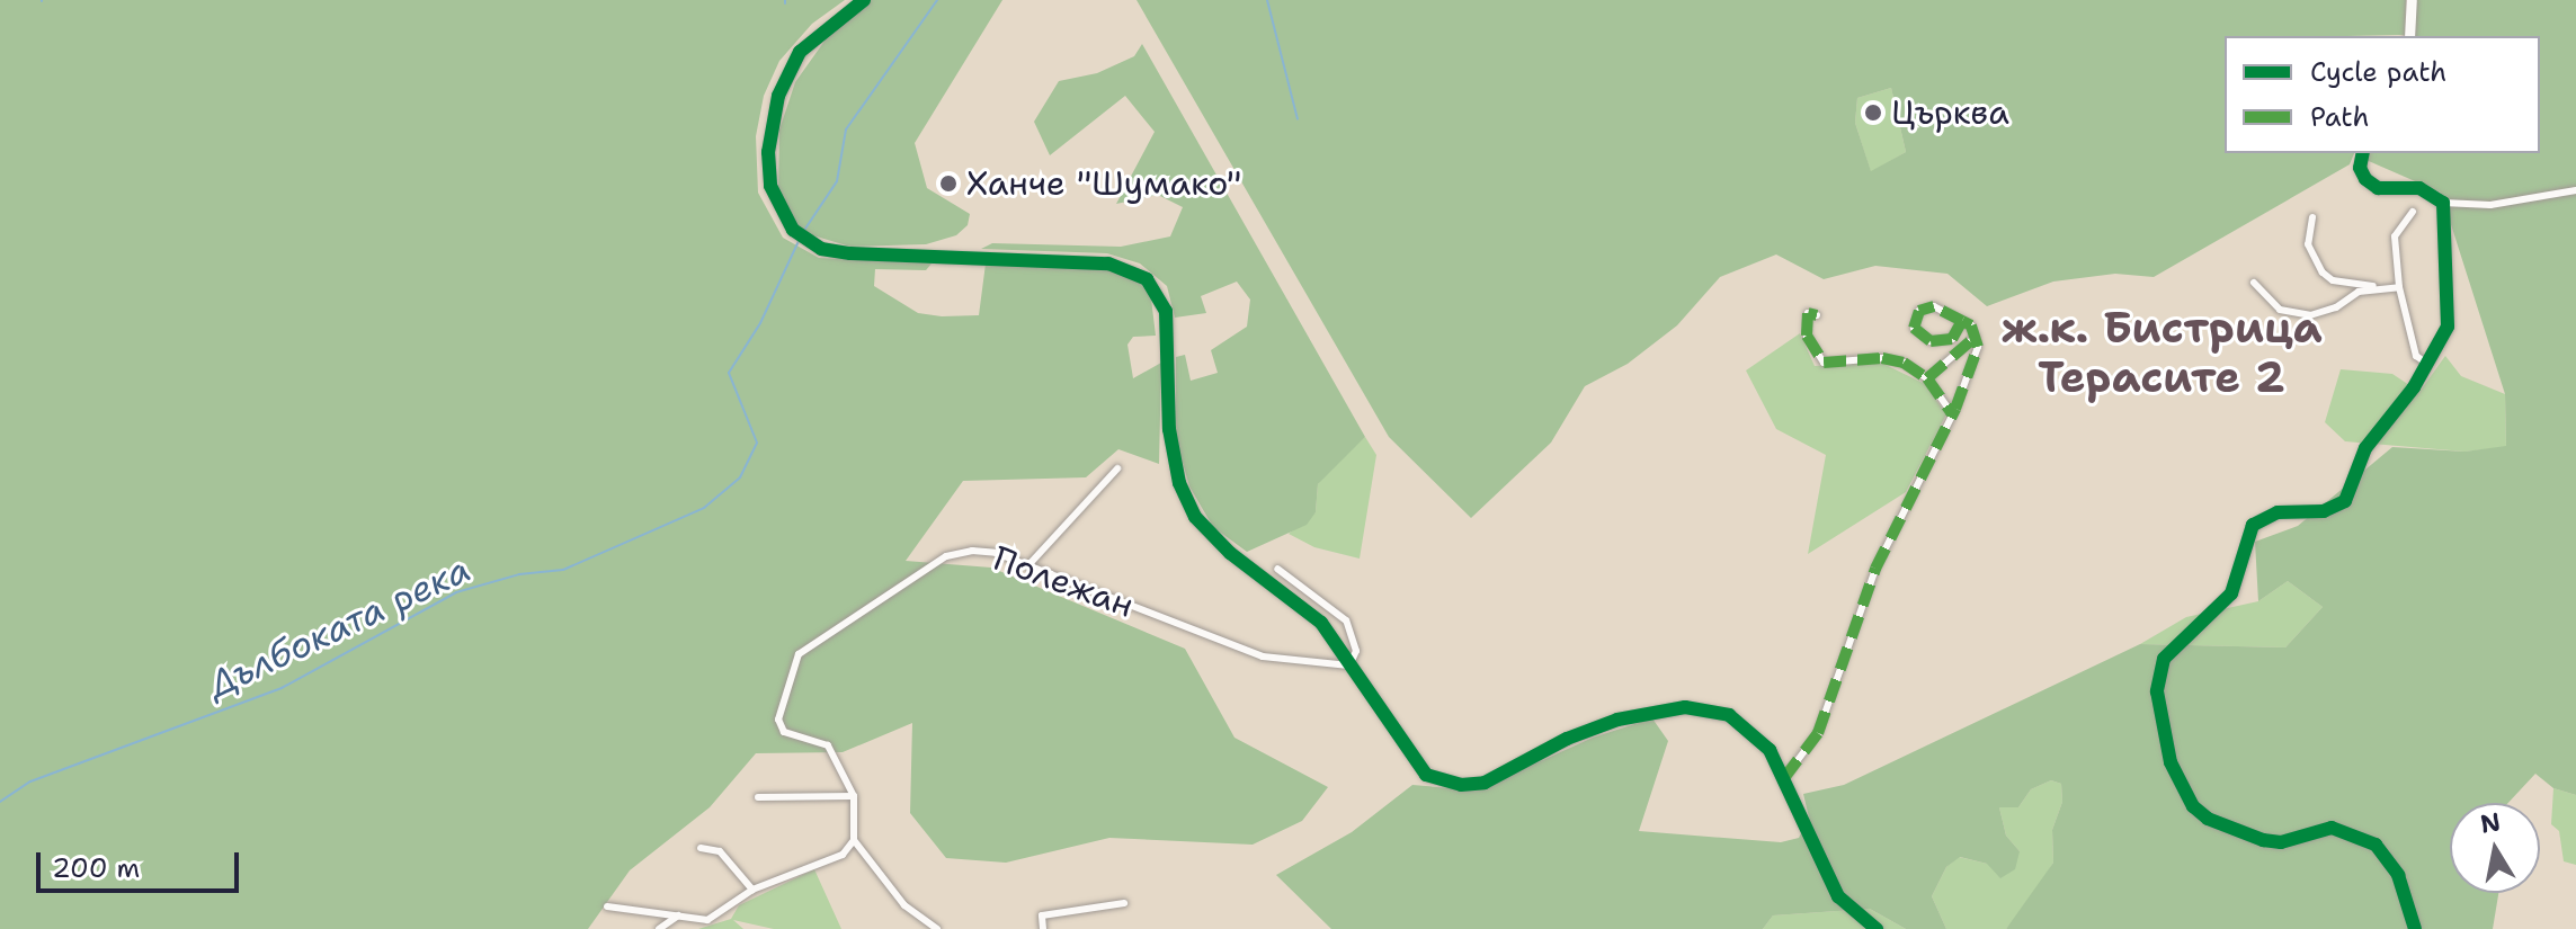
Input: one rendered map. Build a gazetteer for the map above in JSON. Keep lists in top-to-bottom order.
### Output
{
  "streets": {
    "street": ["Полежан"]
  },
  "districts": ["ж.к. Бистрица Терасите 2"],
  "water": ["Дълбоката река"],
  "places": ["Църква", "Ханче \"Шумако\""],
  "legend": ["Cycle path", "Path"],
  "scale_bar": "200 m",
  "north": "top"
}
